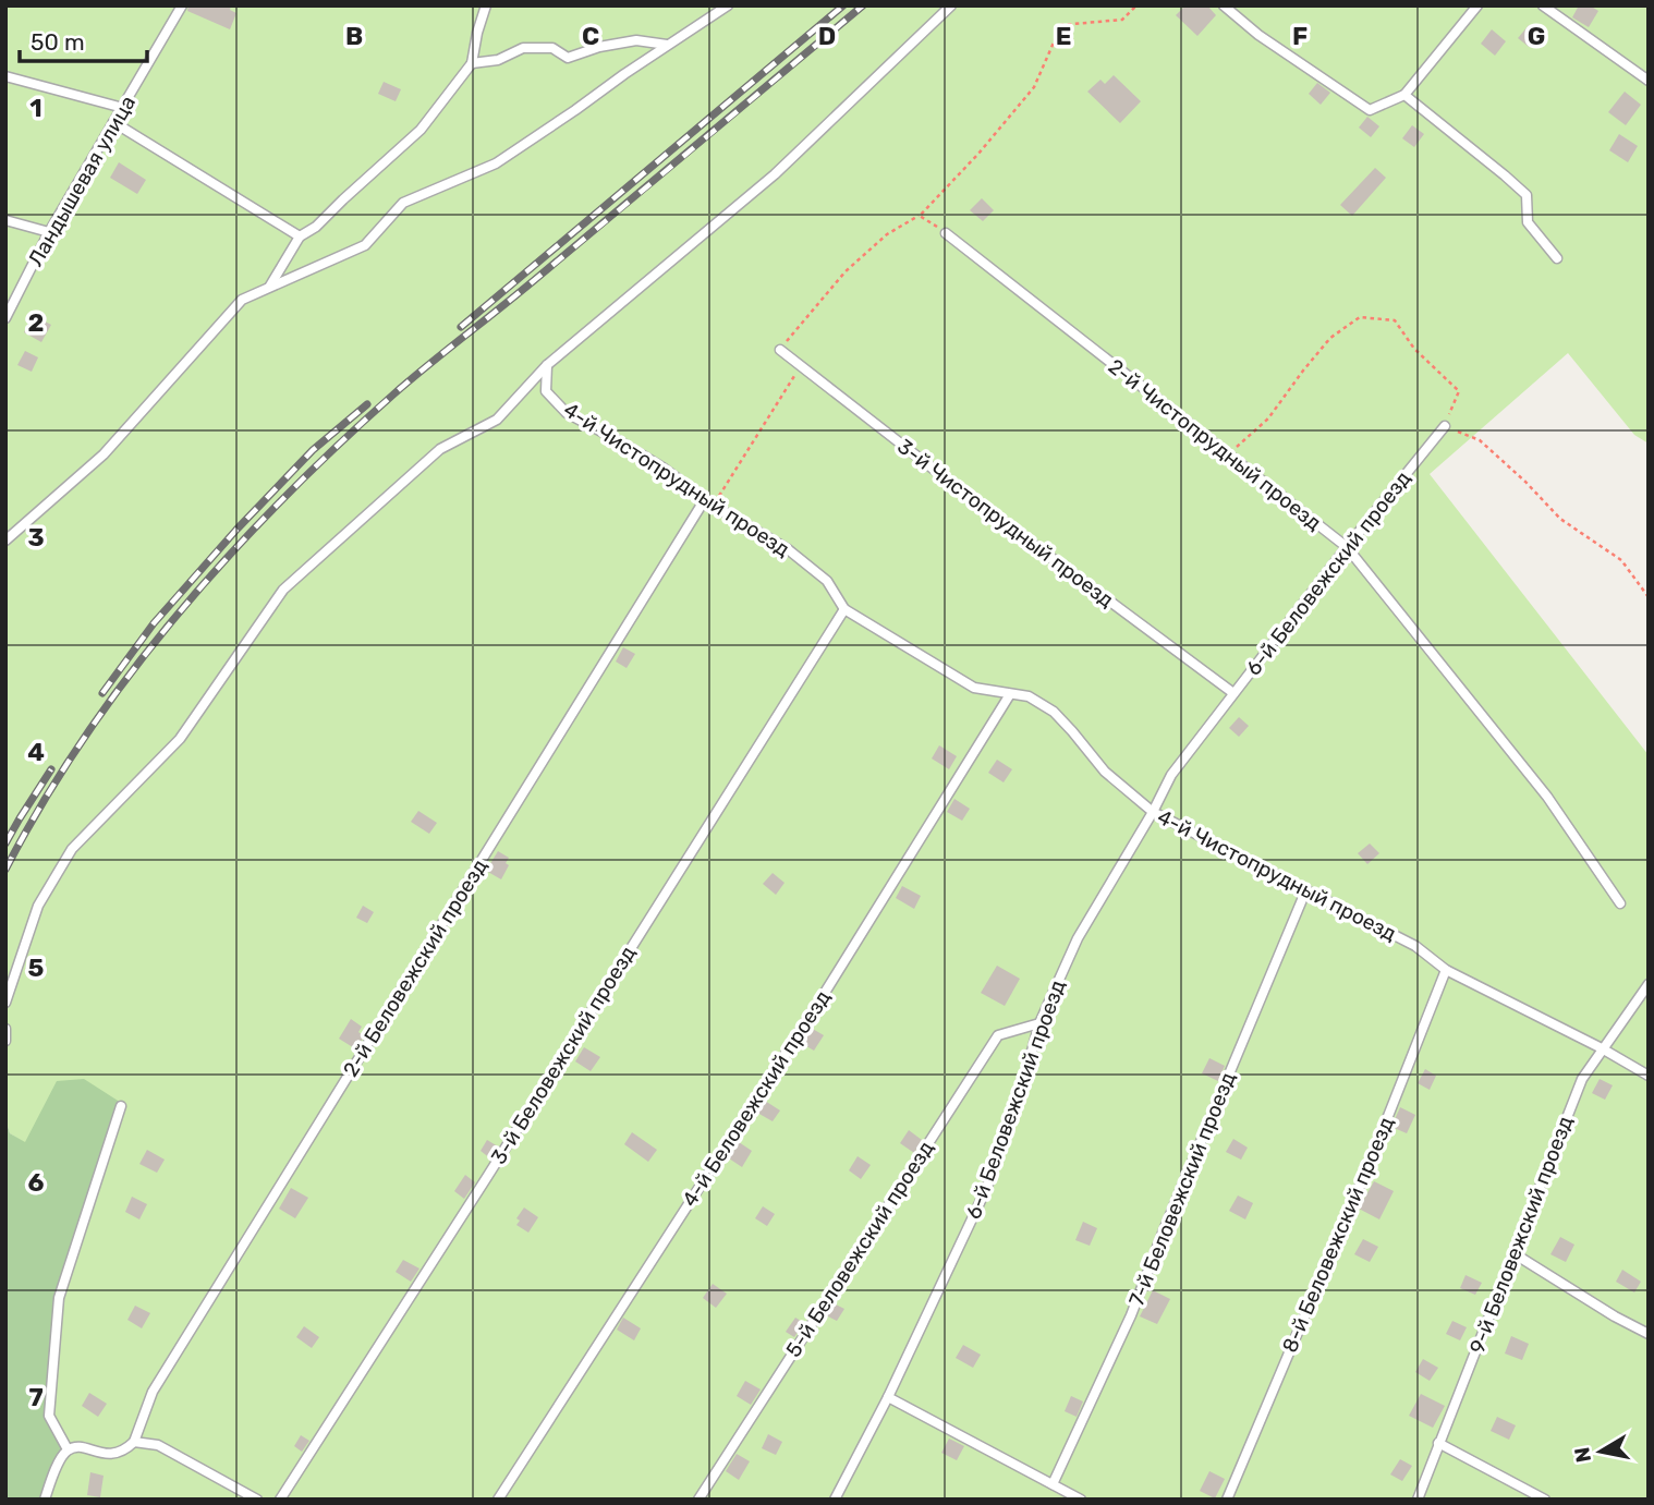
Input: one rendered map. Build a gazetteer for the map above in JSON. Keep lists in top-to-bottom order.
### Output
{
  "streets": {
    "lane": [
      "Ландышевая улица",
      "2-й Чистопрудный проезд",
      "4-й Чистопрудный проезд",
      "3-й Чистопрудный проезд",
      "6-й Беловежский проезд",
      "2-й Беловежский проезд",
      "3-й Беловежский проезд",
      "4-й Беловежский проезд",
      "7-й Беловежский проезд",
      "8-й Беловежский проезд",
      "9-й Беловежский проезд",
      "5-й Беловежский проезд"
    ]
  },
  "crossings": [
    ["2-й Чистопрудный проезд", "6-й Беловежский проезд"],
    ["4-й Чистопрудный проезд", "6-й Беловежский проезд"],
    ["4-й Чистопрудный проезд", "2-й Беловежский проезд"],
    ["4-й Чистопрудный проезд", "3-й Беловежский проезд"],
    ["4-й Чистопрудный проезд", "4-й Беловежский проезд"],
    ["4-й Чистопрудный проезд", "7-й Беловежский проезд"],
    ["4-й Чистопрудный проезд", "8-й Беловежский проезд"],
    ["4-й Чистопрудный проезд", "9-й Беловежский проезд"],
    ["3-й Чистопрудный проезд", "6-й Беловежский проезд"],
    ["6-й Беловежский проезд", "5-й Беловежский проезд"]
  ],
  "scale_bar": "50 m",
  "north": "left",
  "grid": {
    "columns": [
      "B",
      "C",
      "D",
      "E",
      "F",
      "G"
    ],
    "rows": [
      "1",
      "2",
      "3",
      "4",
      "5",
      "6",
      "7"
    ]
  }
}
